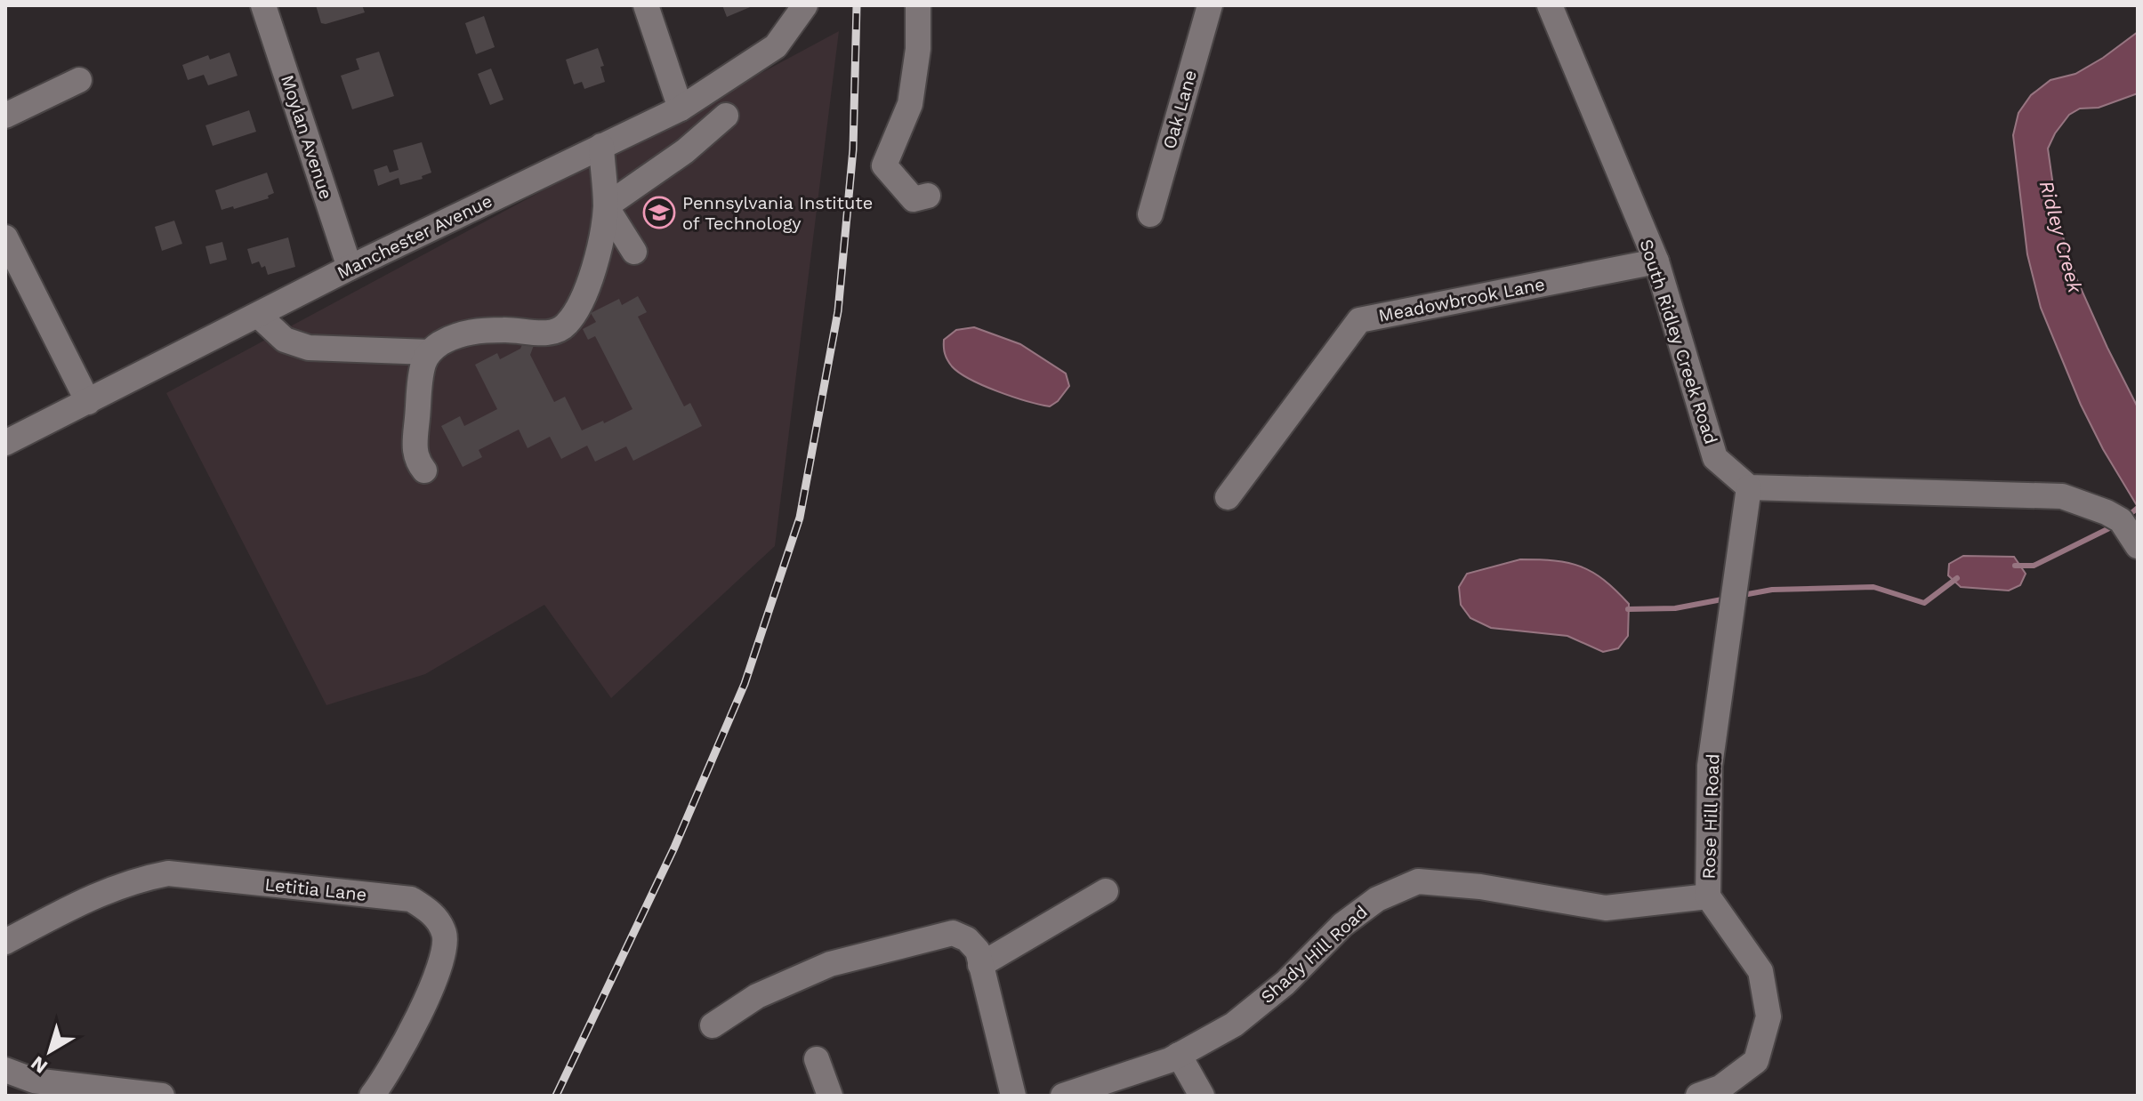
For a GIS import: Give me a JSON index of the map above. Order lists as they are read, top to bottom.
{
  "streets": {
    "street": [
      "Oak Lane",
      "Moylan Avenue",
      "Manchester Avenue",
      "Meadowbrook Lane",
      "South Ridley Creek Road",
      "Rose Hill Road",
      "Letitia Lane",
      "Shady Hill Road"
    ]
  },
  "crossings": [
    ["Moylan Avenue", "Manchester Avenue"],
    ["Meadowbrook Lane", "South Ridley Creek Road"],
    ["South Ridley Creek Road", "Rose Hill Road"],
    ["Rose Hill Road", "Shady Hill Road"]
  ],
  "water": ["Ridley Creek"],
  "places": {
    "school or university": ["Pennsylvania Institute of Technology"]
  },
  "north": "bottom left"
}
